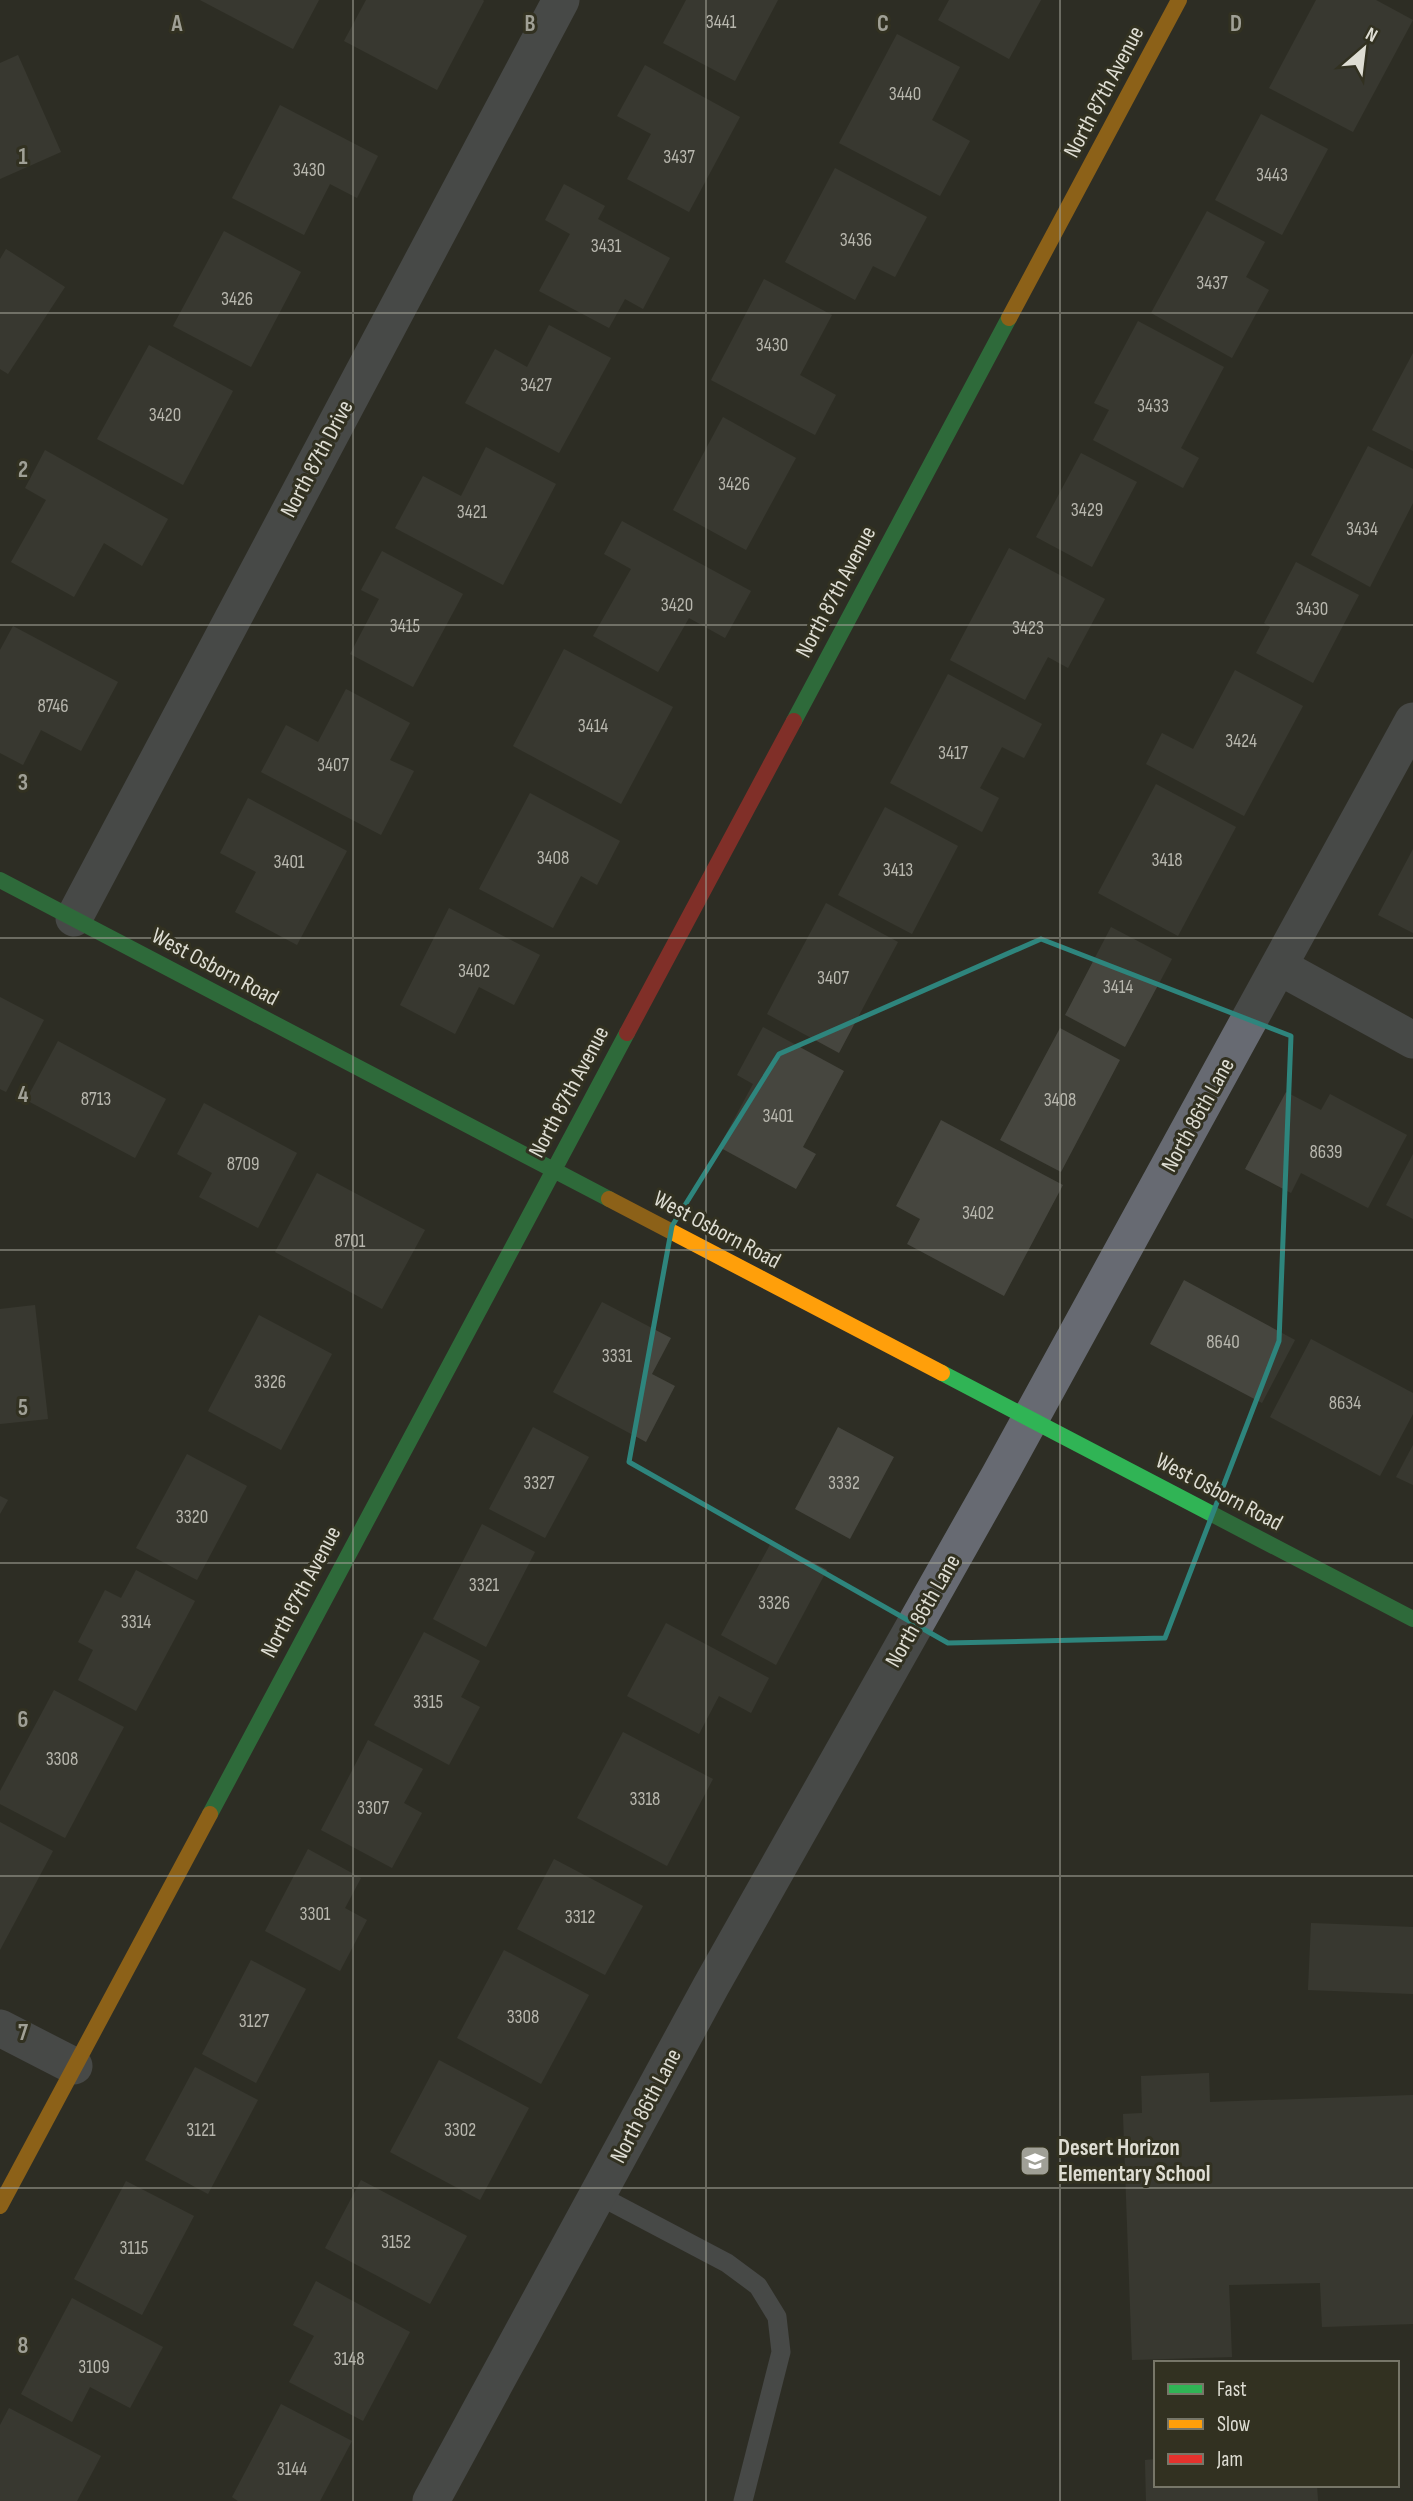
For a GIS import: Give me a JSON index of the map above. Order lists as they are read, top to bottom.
{
  "streets": {
    "street": [
      "North 87th Avenue",
      "North 87th Drive",
      "West Osborn Road",
      "North 86th Lane"
    ]
  },
  "crossings": [
    ["North 87th Avenue", "West Osborn Road"],
    ["North 87th Drive", "West Osborn Road"],
    ["West Osborn Road", "North 86th Lane"]
  ],
  "places": {
    "school or university": ["Desert Horizon Elementary School"]
  },
  "house_numbers": [
    "3441",
    "3440",
    "3437",
    "3430",
    "3443",
    "3436",
    "3431",
    "3437",
    "3426",
    "3430",
    "3427",
    "3433",
    "3420",
    "3426",
    "3429",
    "3421",
    "3434",
    "3420",
    "3430",
    "3415",
    "3423",
    "8746",
    "3414",
    "3424",
    "3417",
    "3407",
    "3408",
    "3418",
    "3401",
    "3413",
    "3402",
    "3407",
    "3414",
    "8713",
    "3408",
    "3401",
    "8639",
    "8709",
    "3402",
    "8701",
    "8640",
    "3331",
    "3326",
    "8634",
    "3327",
    "3332",
    "3320",
    "3321",
    "3326",
    "3314",
    "3315",
    "3308",
    "3318",
    "3307",
    "3301",
    "3312",
    "3308",
    "3127",
    "3121",
    "3302",
    "3152",
    "3115",
    "3148",
    "3109",
    "3144"
  ],
  "legend": ["Fast", "Slow", "Jam"],
  "north": "top right",
  "grid": {
    "columns": [
      "A",
      "B",
      "C",
      "D"
    ],
    "rows": [
      "1",
      "2",
      "3",
      "4",
      "5",
      "6",
      "7",
      "8"
    ]
  }
}
